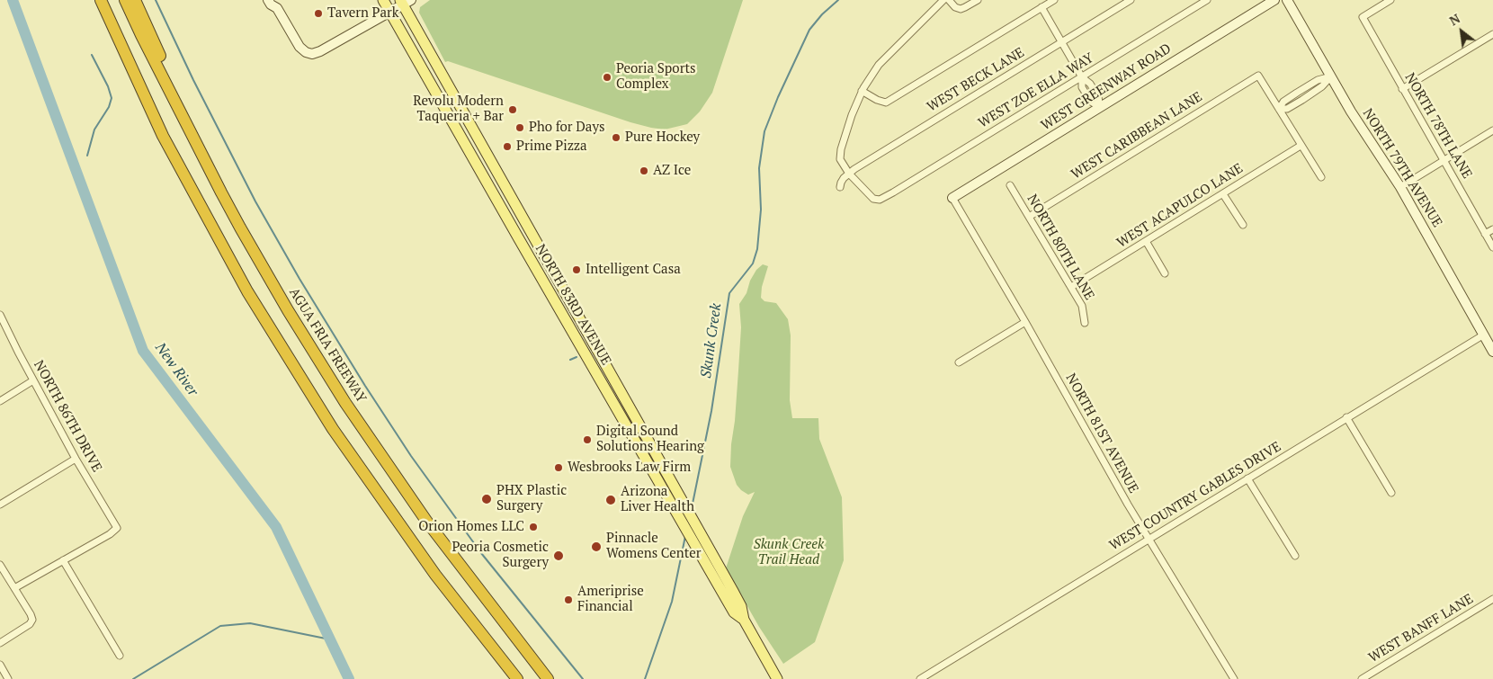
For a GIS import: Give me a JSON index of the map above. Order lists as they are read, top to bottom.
{
  "streets": {
    "highway": ["AGUA FRIA FREEWAY"],
    "main road": ["NORTH 83RD AVENUE"],
    "street": [
      "WEST BECK LANE",
      "WEST GREENWAY ROAD",
      "WEST ZOE ELLA WAY",
      "NORTH 78TH LANE",
      "WEST CARIBBEAN LANE",
      "NORTH 79TH AVENUE",
      "WEST ACAPULCO LANE",
      "NORTH 80TH LANE",
      "NORTH 86TH DRIVE",
      "NORTH 81ST AVENUE",
      "WEST COUNTRY GABLES DRIVE",
      "WEST BANFF LANE"
    ]
  },
  "crossings": [
    ["WEST BECK LANE", "WEST ZOE ELLA WAY"],
    ["WEST GREENWAY ROAD", "NORTH 81ST AVENUE"],
    ["WEST CARIBBEAN LANE", "NORTH 80TH LANE"],
    ["NORTH 79TH AVENUE", "WEST COUNTRY GABLES DRIVE"],
    ["WEST ACAPULCO LANE", "NORTH 80TH LANE"],
    ["NORTH 81ST AVENUE", "WEST COUNTRY GABLES DRIVE"]
  ],
  "water": ["Skunk Creek", "New River"],
  "parks": ["Skunk Creek Trail Head"],
  "places": [
    "Tavern Park",
    "Peoria Sports Complex",
    "Revolu Modern Taqueria + Bar",
    "Pho for Days",
    "Pure Hockey",
    "Prime Pizza",
    "AZ Ice",
    "Intelligent Casa",
    "Digital Sound Solutions Hearing",
    "Wesbrooks Law Firm",
    "PHX Plastic Surgery",
    "Arizona Liver Health",
    "Orion Homes LLC",
    "Pinnacle Womens Center",
    "Peoria Cosmetic Surgery",
    "Ameriprise Financial"
  ],
  "north": "top left"
}
